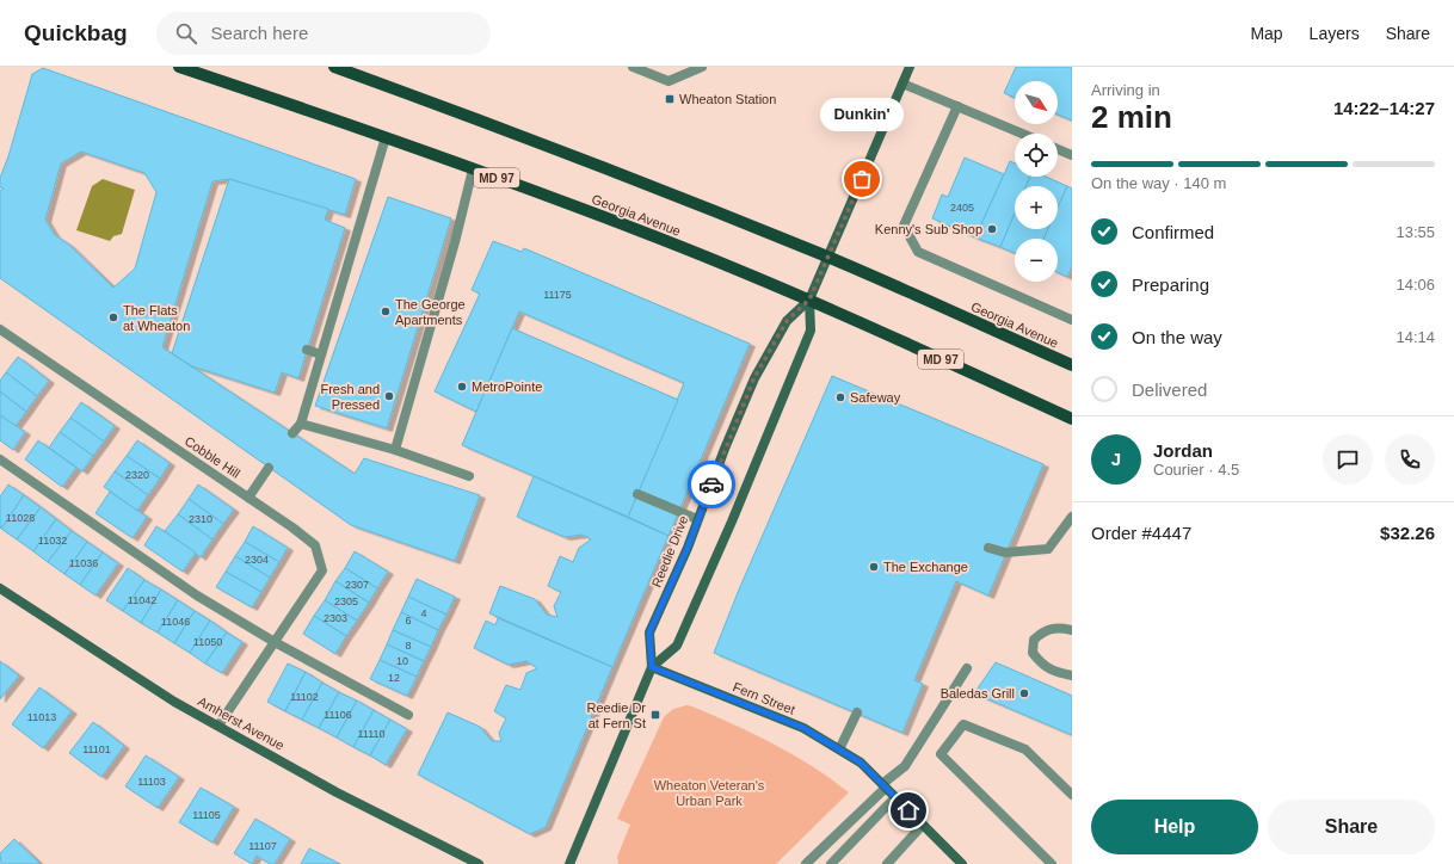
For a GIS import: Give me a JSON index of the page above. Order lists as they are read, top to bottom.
{
  "streets": {
    "main road": ["MD 97", "Georgia Avenue"],
    "street": [
      "Cobble Hill",
      "Reedie Drive",
      "Fern Street",
      "Amherst Avenue"
    ]
  },
  "crossings": [
    ["Georgia Avenue", "Reedie Drive"],
    ["Cobble Hill", "Amherst Avenue"],
    ["Reedie Drive", "Fern Street"]
  ],
  "parks": ["Wheaton Veteran's Urban Park"],
  "places": {
    "transit": ["Wheaton Station", "Reedie Dr at Fern St"],
    "other": [
      "Dunkin'",
      "Kenny's Sub Shop",
      "The George Apartments",
      "The Flats at Wheaton",
      "MetroPointe",
      "Fresh and Pressed",
      "Safeway",
      "The Exchange",
      "Baledas Grill"
    ]
  },
  "house_numbers": [
    "2405",
    "11175",
    "2320",
    "11028",
    "2310",
    "11032",
    "2304",
    "11036",
    "2307",
    "11042",
    "2305",
    "4",
    "2303",
    "6",
    "11046",
    "11050",
    "8",
    "10",
    "12",
    "11102",
    "11106",
    "11013",
    "11110",
    "11101",
    "11103",
    "11105",
    "11107"
  ],
  "north": "bottom right",
  "page": {
    "header": "Quickbag",
    "search": "Search here",
    "nav": ["Map", "Layers", "Share"],
    "heading": ["2 min", "Arriving in", "14:22–14:27"],
    "panel": [
      "Jordan",
      "Courier · 4.5",
      "Order #4447",
      "$32.26"
    ],
    "map_buttons": ["+", "−"],
    "bubble": "Dunkin'",
    "bar": "On the way · 140 m",
    "list": [
      ["Confirmed", "13:55"],
      ["Preparing", "14:06"],
      ["On the way", "14:14"],
      "Delivered"
    ],
    "round": "J",
    "buttons": ["Help", "Share"]
  }
}
